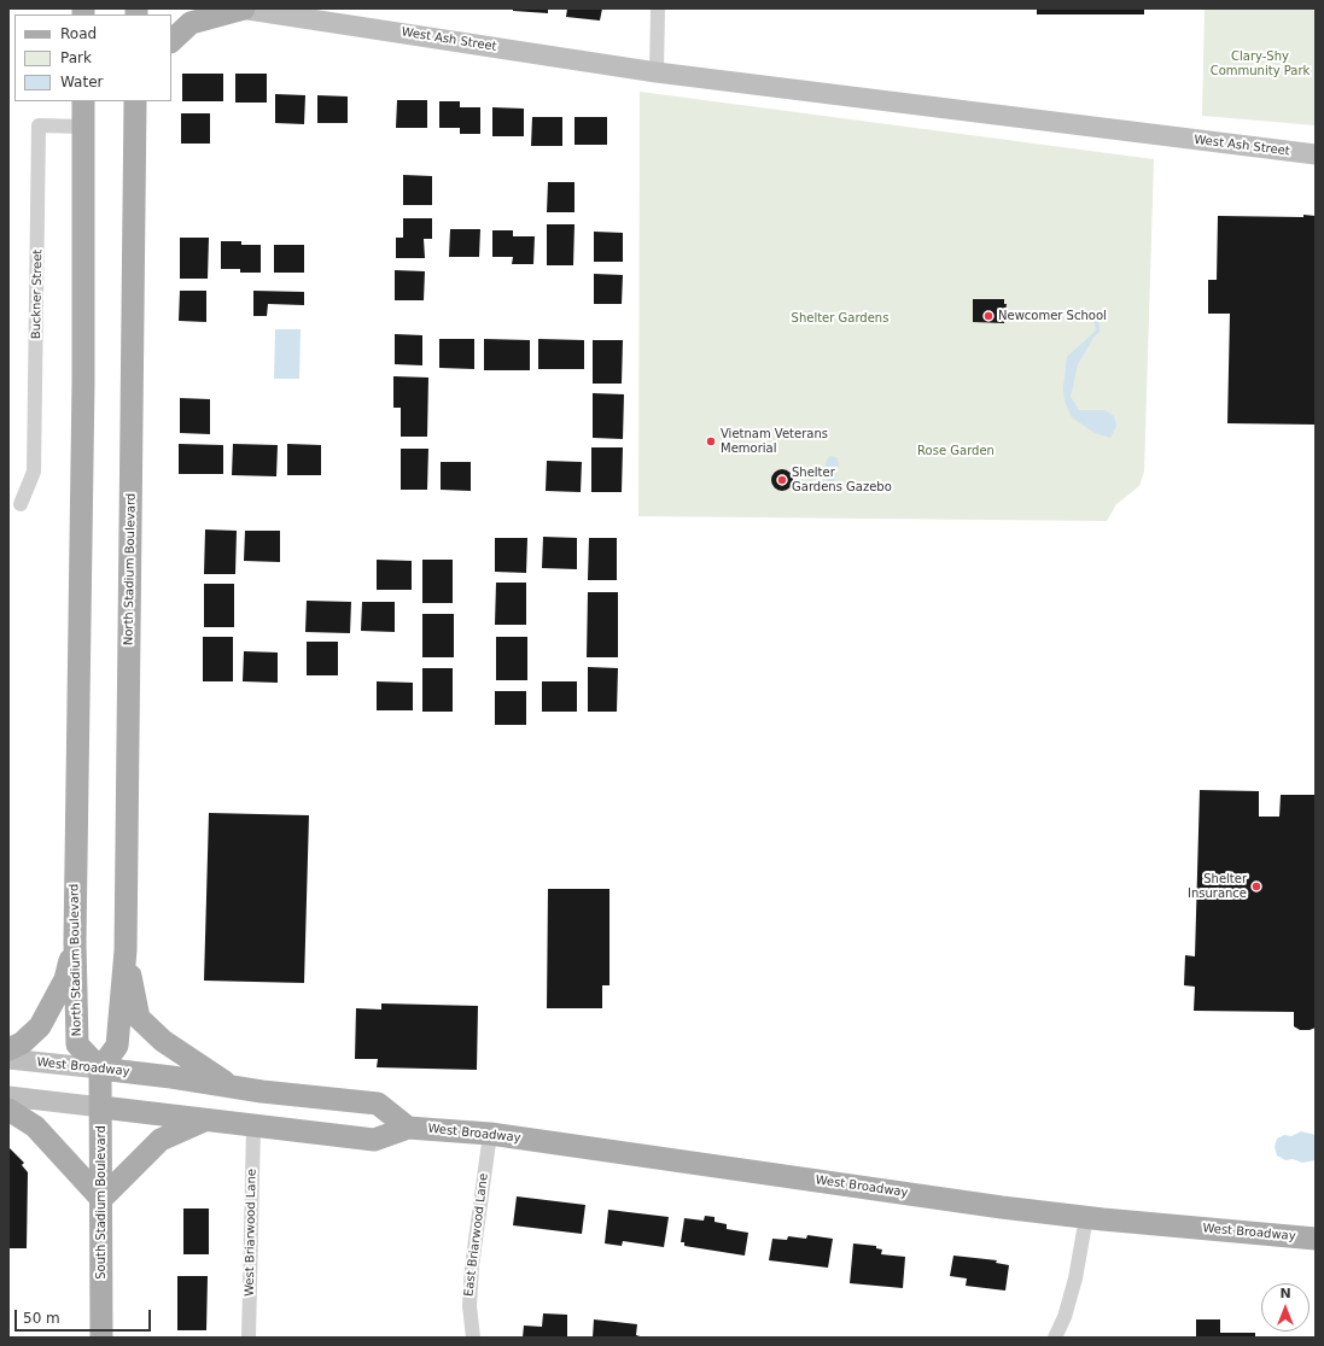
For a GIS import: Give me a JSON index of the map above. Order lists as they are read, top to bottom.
{
  "streets": {
    "main road": ["North Stadium Boulevard", "West Broadway", "South Stadium Boulevard"],
    "street": [
      "West Ash Street",
      "Buckner Street",
      "West Briarwood Lane",
      "East Briarwood Lane"
    ]
  },
  "crossings": [
    ["Buckner Street", "North Stadium Boulevard"],
    ["North Stadium Boulevard", "West Broadway"],
    ["North Stadium Boulevard", "South Stadium Boulevard"],
    ["West Broadway", "South Stadium Boulevard"],
    ["West Broadway", "West Briarwood Lane"],
    ["West Broadway", "East Briarwood Lane"]
  ],
  "parks": ["Clary-Shy Community Park", "Shelter Gardens", "Rose Garden"],
  "places": [
    "Newcomer School",
    "Vietnam Veterans Memorial",
    "Shelter Gardens Gazebo",
    "Shelter Insurance"
  ],
  "legend": ["Road", "Park", "Water"],
  "scale_bar": "50 m",
  "north": "top"
}
